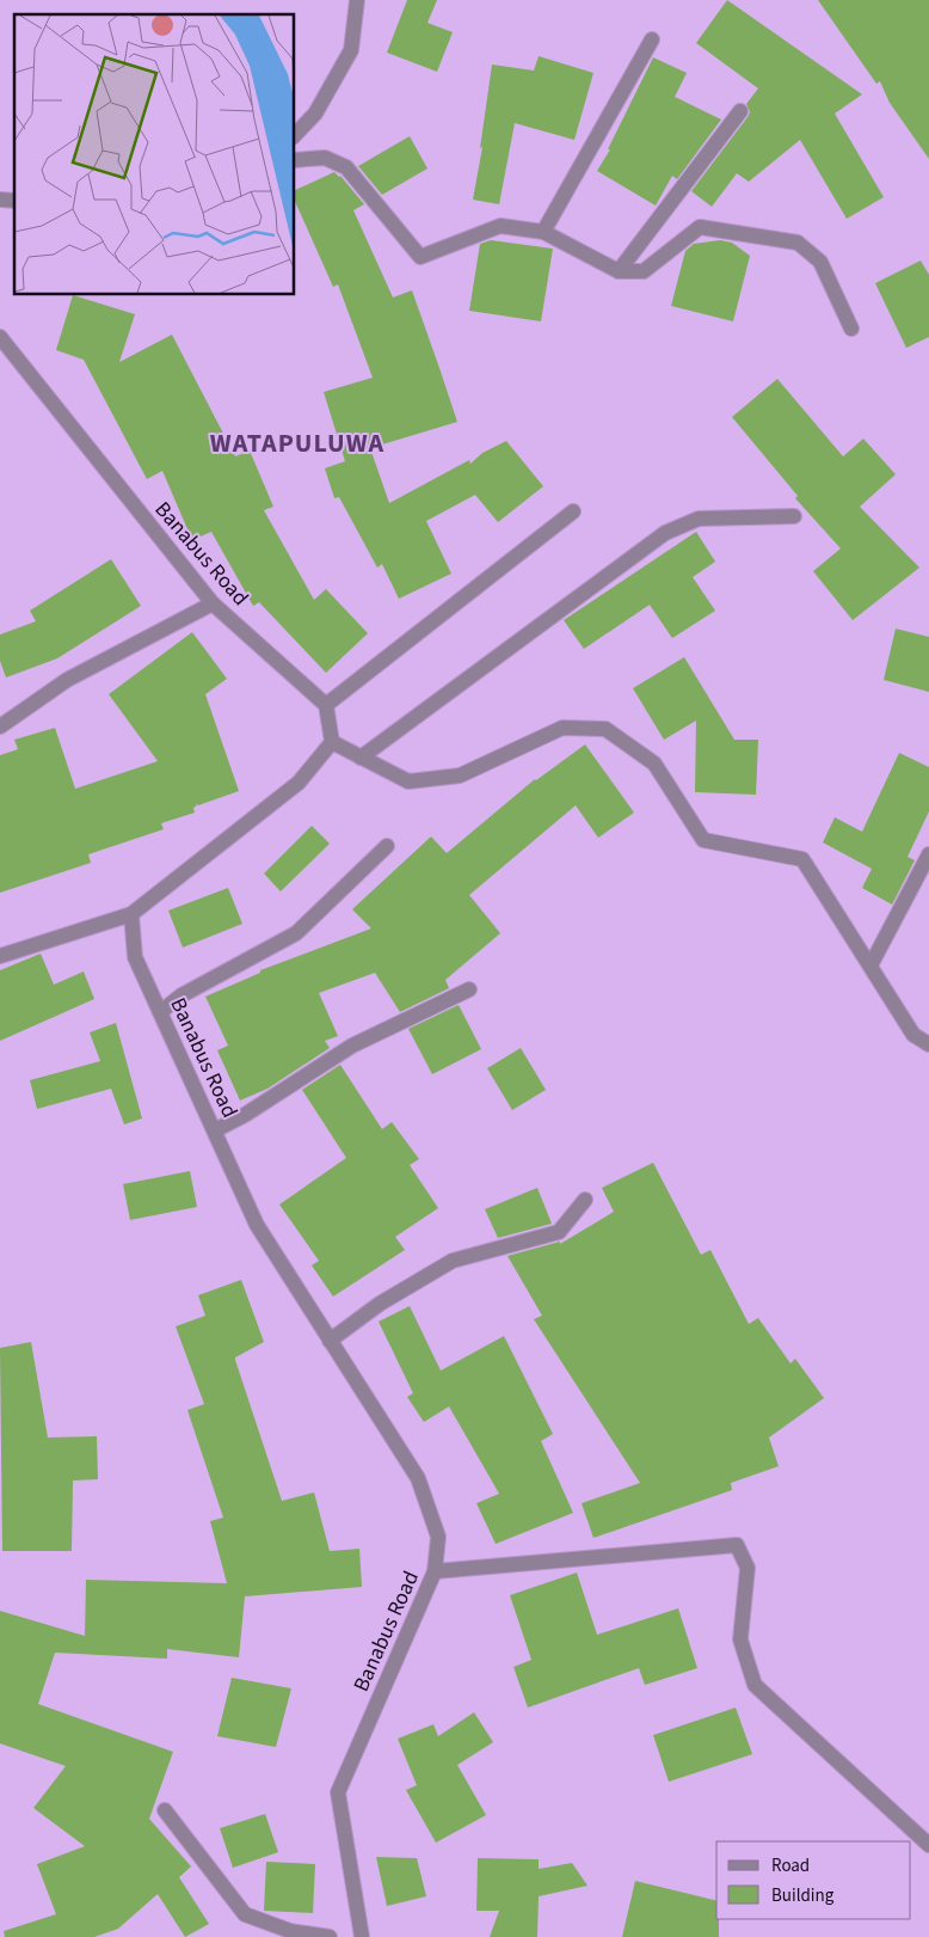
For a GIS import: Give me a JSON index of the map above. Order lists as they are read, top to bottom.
{
  "streets": {
    "street": ["Banabus Road"]
  },
  "districts": ["WATAPULUWA"],
  "legend": ["Road", "Building"]
}
